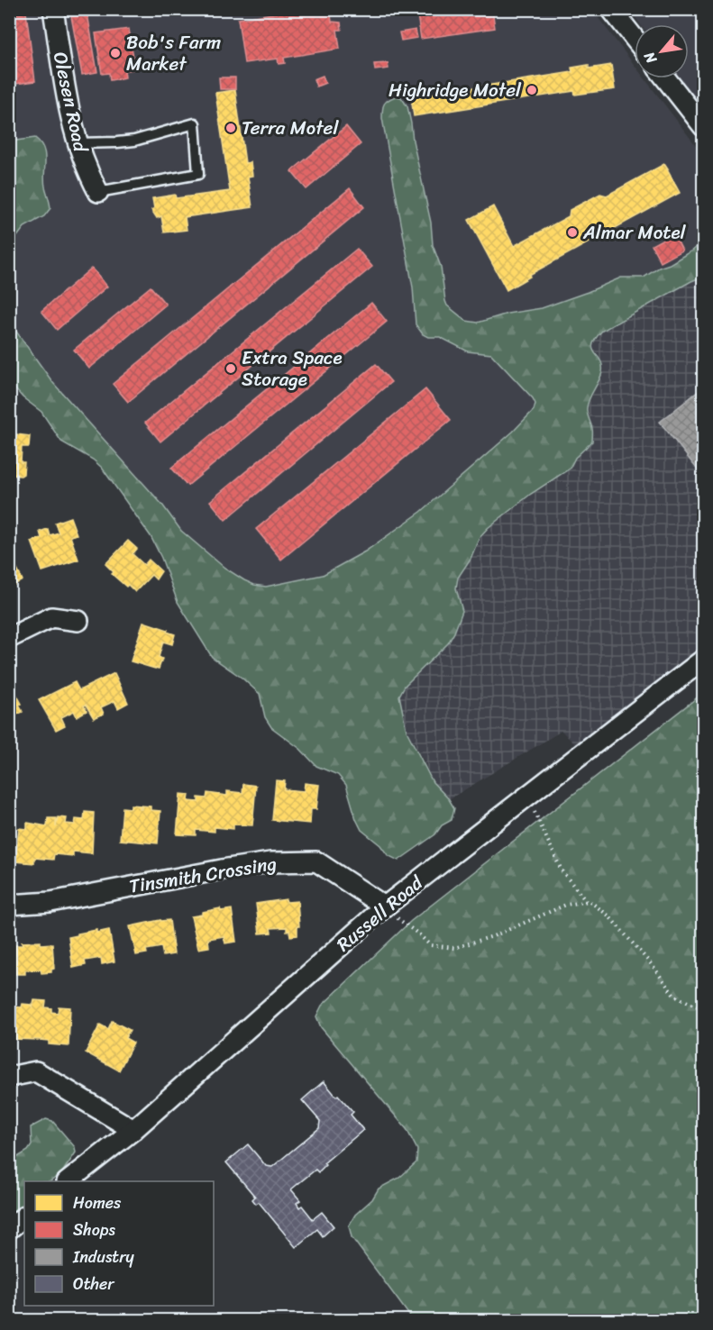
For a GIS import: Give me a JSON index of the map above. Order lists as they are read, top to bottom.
{
  "streets": {
    "street": ["Olesen Road", "Tinsmith Crossing", "Russell Road"]
  },
  "crossings": [
    ["Tinsmith Crossing", "Russell Road"]
  ],
  "places": [
    "Bob's Farm Market",
    "Highridge Motel",
    "Terra Motel",
    "Almar Motel",
    "Extra Space Storage"
  ],
  "legend": [
    "Homes",
    "Shops",
    "Industry",
    "Other"
  ],
  "north": "bottom left"
}
